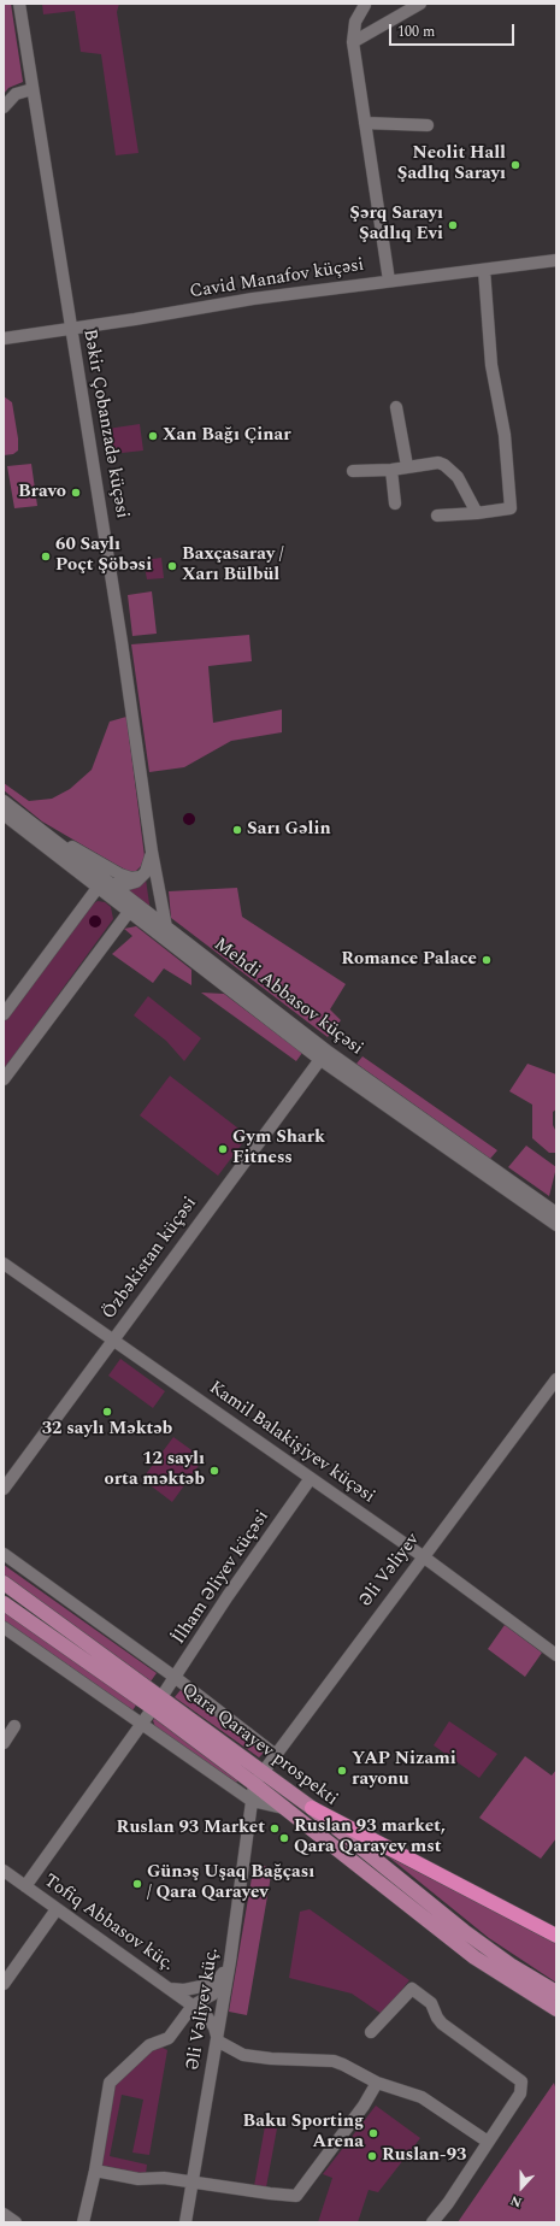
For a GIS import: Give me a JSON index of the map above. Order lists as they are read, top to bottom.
{
  "streets": {
    "main road": ["Qara Qarayev prospekti"],
    "street": [
      "Cavid Manafov küçəsi",
      "Bəkir Çobanzadə küçəsi",
      "Mehdi Abbasov küçəsi",
      "Özbəkistan küçəsi",
      "Kamil Balakişiyev küçəsi",
      "Əli Vəliyev",
      "İlham Əliyev küçəsi",
      "Tofiq Abbasov küç.",
      "Əli Vəliyev küç."
    ]
  },
  "crossings": [
    ["Cavid Manafov küçəsi", "Bəkir Çobanzadə küçəsi"],
    ["Mehdi Abbasov küçəsi", "Özbəkistan küçəsi"],
    ["Özbəkistan küçəsi", "Kamil Balakişiyev küçəsi"],
    ["Kamil Balakişiyev küçəsi", "Əli Vəliyev"],
    ["Kamil Balakişiyev küçəsi", "İlham Əliyev küçəsi"],
    ["Əli Vəliyev", "Qara Qarayev prospekti"],
    ["Əli Vəliyev", "Əli Vəliyev küç."],
    ["İlham Əliyev küçəsi", "Qara Qarayev prospekti"],
    ["İlham Əliyev küçəsi", "Tofiq Abbasov küç."],
    ["Qara Qarayev prospekti", "Əli Vəliyev küç."],
    ["Tofiq Abbasov küç.", "Əli Vəliyev küç."]
  ],
  "places": [
    "Neolit Hall Şadlıq Sarayı",
    "Şərq Sarayı Şadlıq Evi",
    "Xan Bağı Çinar",
    "Bravo",
    "60 Saylı Poçt Şöbəsi",
    "Baxçasaray / Xarı Bülbül",
    "Sarı Gəlin",
    "Romance Palace",
    "Gym Shark Fitness",
    "32 saylı Məktəb",
    "12 saylı orta məktəb",
    "YAP Nizami rayonu",
    "Ruslan 93 Market",
    "Ruslan 93 market, Qara Qarayev mst",
    "Günəş Uşaq Bağçası / Qara Qarayev",
    "Baku Sporting Arena",
    "Ruslan-93"
  ],
  "scale_bar": "100 m",
  "north": "bottom"
}
